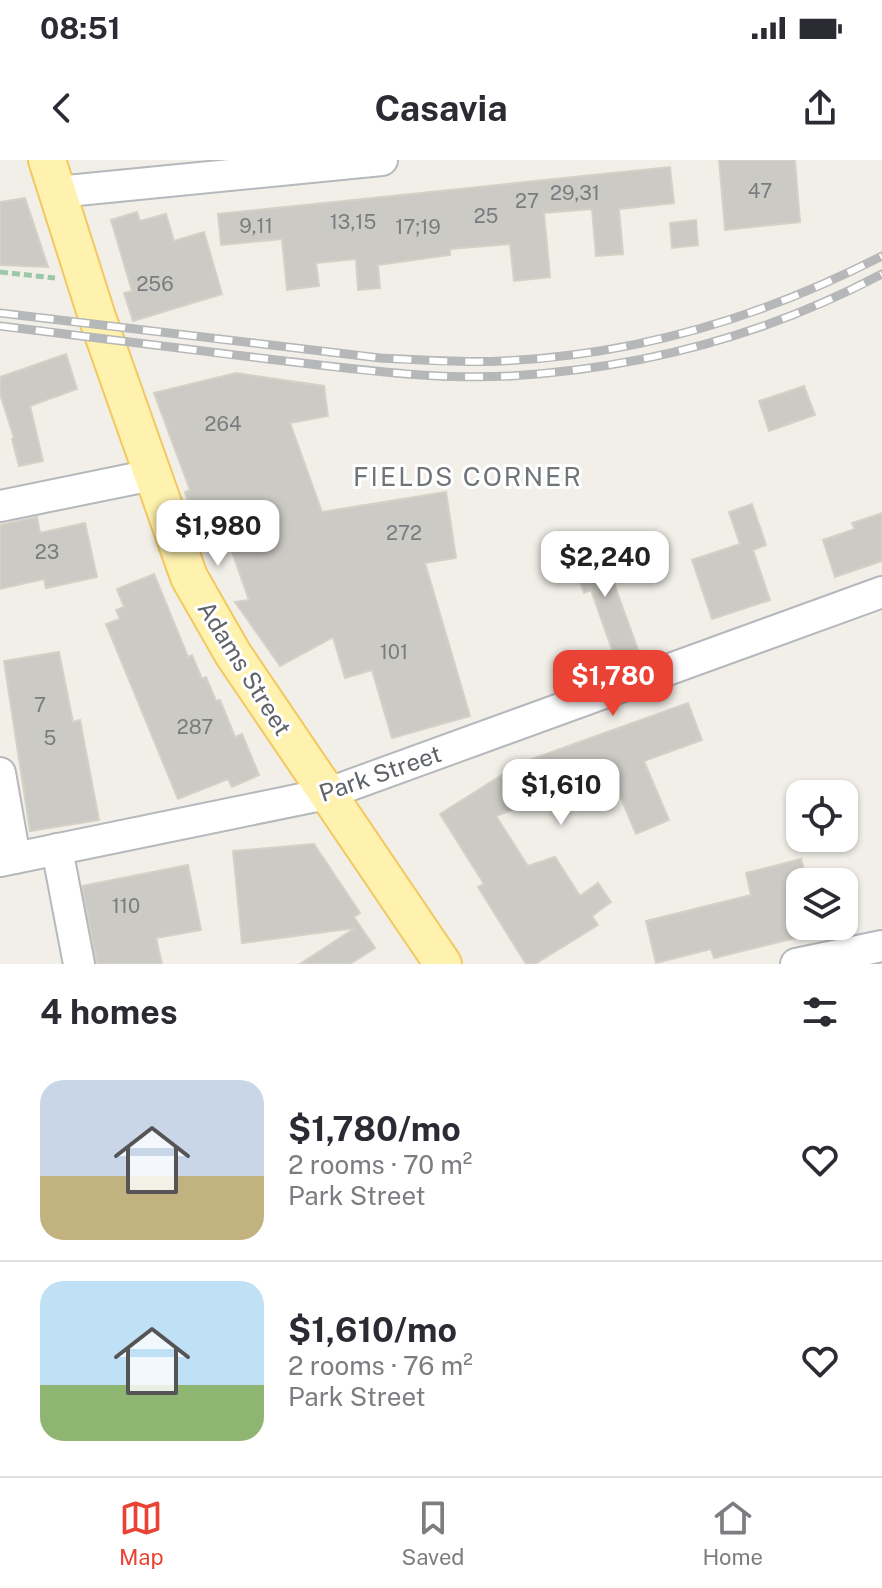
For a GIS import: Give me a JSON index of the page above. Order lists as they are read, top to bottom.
{
  "streets": {
    "main road": ["Adams Street"],
    "street": ["Park Street"]
  },
  "crossings": [
    ["Adams Street", "Park Street"]
  ],
  "districts": ["FIELDS CORNER"],
  "house_numbers": [
    "47",
    "29,31",
    "27",
    "25",
    "13,15",
    "9,11",
    "17;19",
    "256",
    "264",
    "272",
    "23",
    "101",
    "7",
    "287",
    "5",
    "110"
  ],
  "page": {
    "status": "08:51",
    "header": "Casavia",
    "price": [
      "$1,980",
      "$2,240",
      "$1,780",
      "$1,610"
    ],
    "heading": "4 homes",
    "list": [
      {
        "name": "$1,780/mo",
        "note": "2 rooms · 70 m² · Park Street"
      },
      {
        "name": "$1,610/mo",
        "note": "2 rooms · 76 m² · Park Street"
      }
    ],
    "tabs": ["Map", "Saved", "Home"]
  }
}
